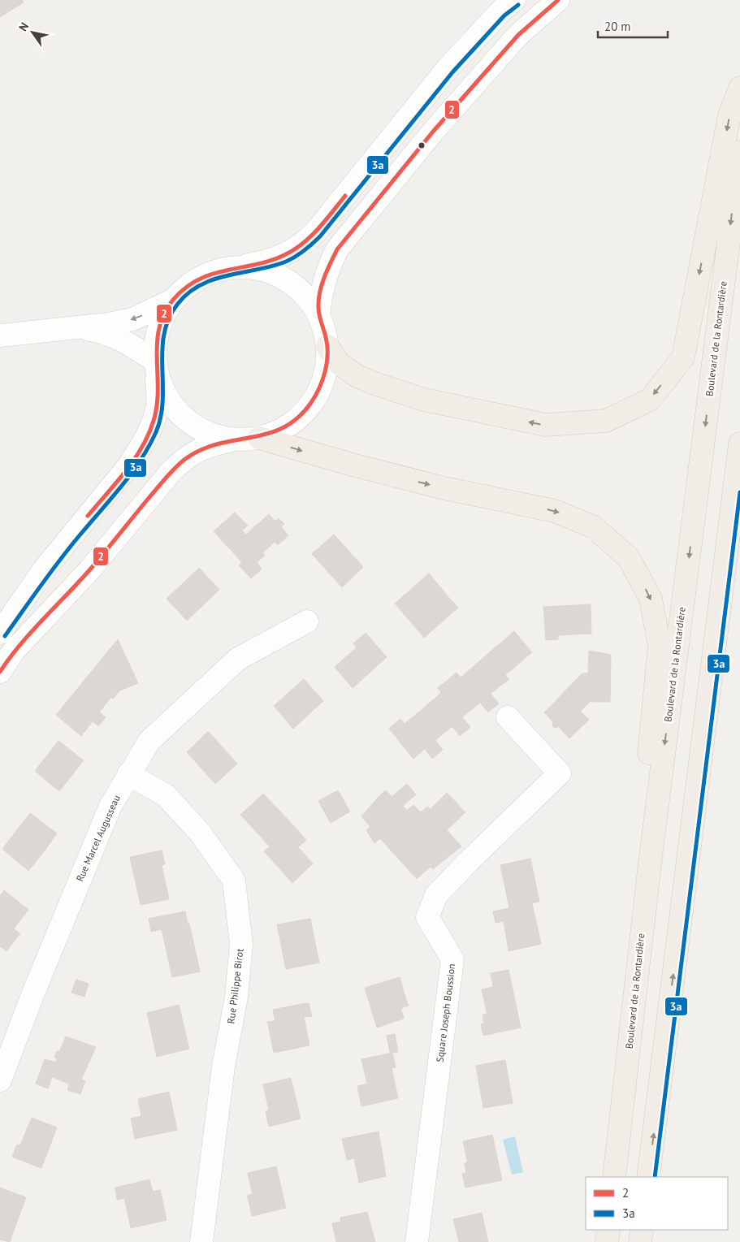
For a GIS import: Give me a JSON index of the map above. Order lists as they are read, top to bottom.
{
  "streets": {
    "main road": ["Boulevard de la Rontardière"],
    "street": ["Rue Marcel Augusseau", "Rue Philippe Birot", "Square Joseph Boussion"]
  },
  "crossings": [
    ["Rue Marcel Augusseau", "Rue Philippe Birot"]
  ],
  "lines": ["transit line 2", "transit line 3a"],
  "legend": ["2", "3a"],
  "scale_bar": "20 m",
  "north": "top left"
}
